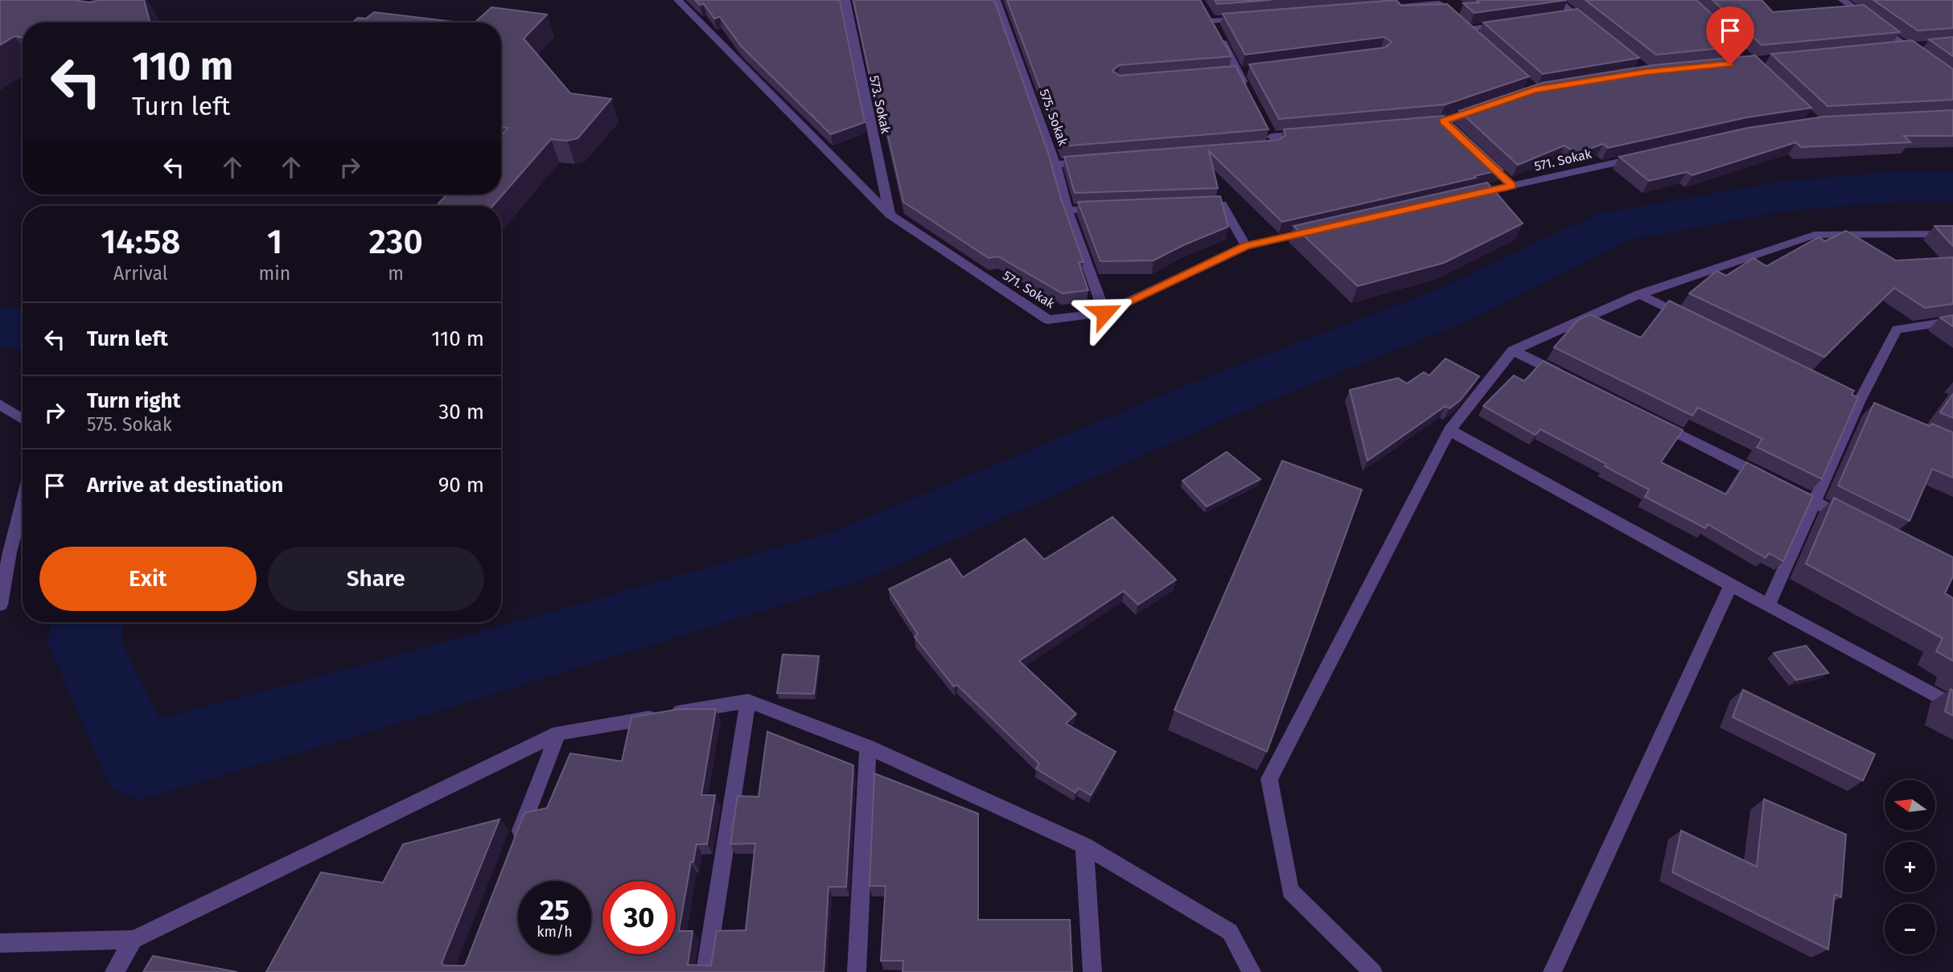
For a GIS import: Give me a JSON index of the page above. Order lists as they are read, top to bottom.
{
  "streets": {
    "street": ["573. Sokak", "575. Sokak", "571. Sokak"]
  },
  "crossings": [
    ["573. Sokak", "571. Sokak"]
  ],
  "north": "left",
  "page": {
    "turn": ["110 m", "Turn left"],
    "eta": [
      "14:58",
      "Arrival",
      "1",
      "min",
      "230",
      "m"
    ],
    "list": [
      {
        "name": "Turn left",
        "value": "110 m"
      },
      {
        "name": "Turn right",
        "note": "575. Sokak",
        "value": "30 m"
      },
      {
        "name": "Arrive at destination",
        "value": "90 m"
      }
    ],
    "buttons": ["Exit", "Share"],
    "map_buttons": ["+", "−"],
    "speed": "25 km/h",
    "limit": "30"
  }
}
